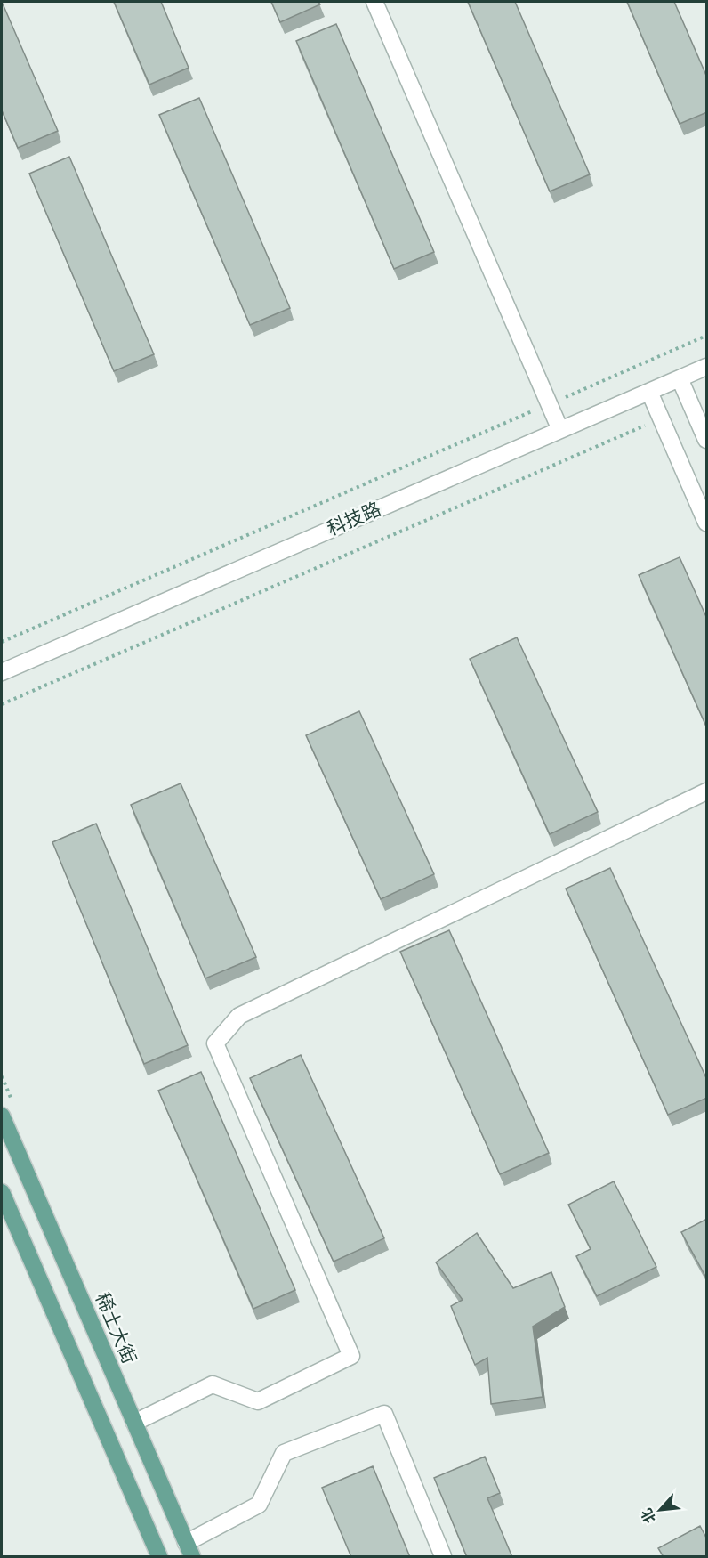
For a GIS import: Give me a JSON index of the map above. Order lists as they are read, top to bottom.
{
  "streets": {
    "main road": ["稀土大街"],
    "street": ["科技路"]
  },
  "north": "bottom left"
}
